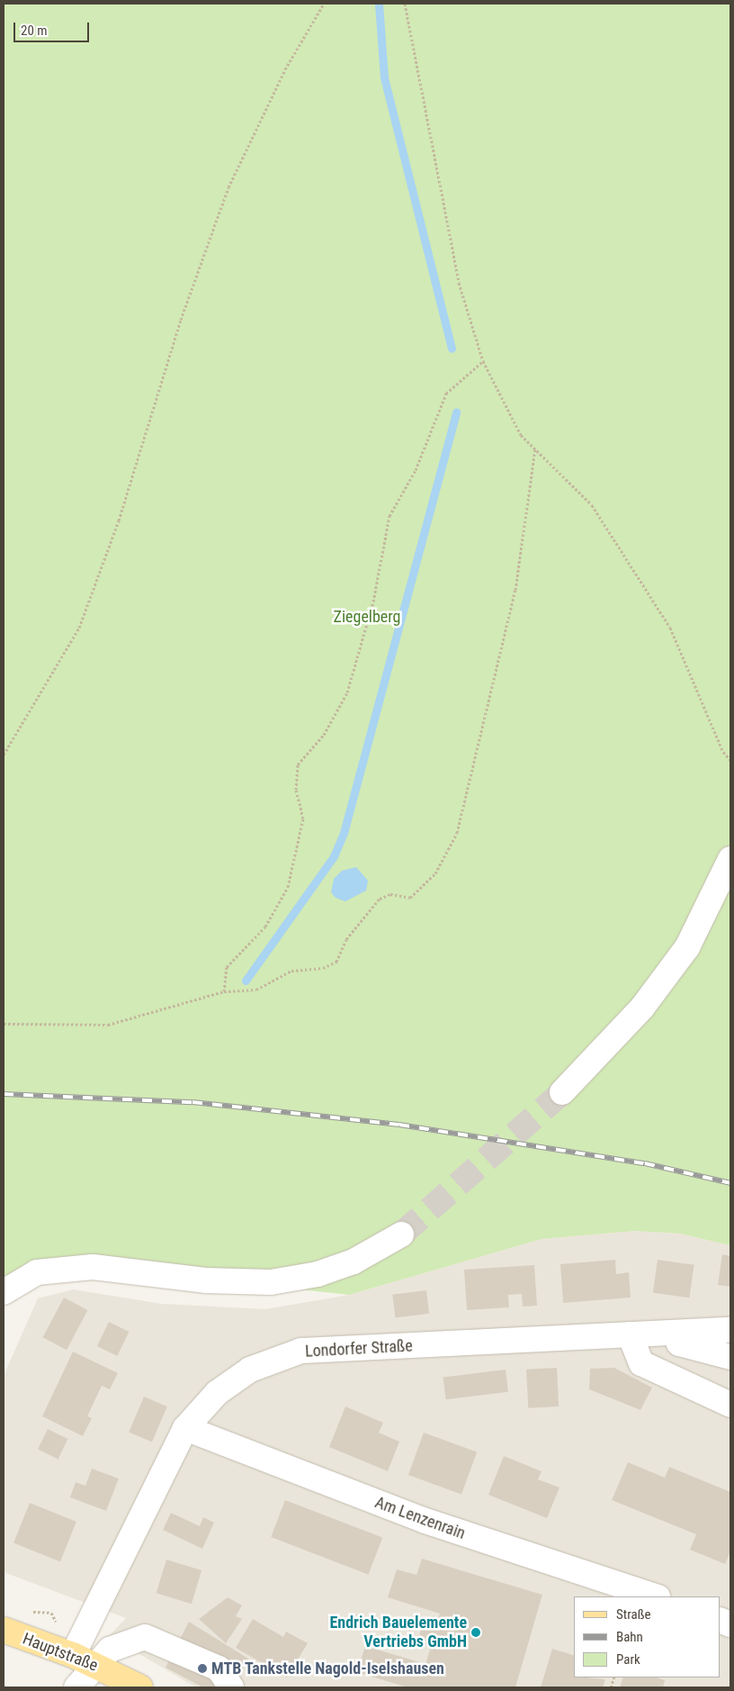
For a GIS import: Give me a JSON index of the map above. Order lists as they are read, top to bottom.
{
  "streets": {
    "main road": ["Hauptstraße"],
    "street": ["Londorfer Straße", "Am Lenzenrain"]
  },
  "crossings": [
    ["Londorfer Straße", "Am Lenzenrain"],
    ["Londorfer Straße", "Hauptstraße"]
  ],
  "parks": ["Ziegelberg"],
  "places": ["Endrich Bauelemente Vertriebs GmbH", "MTB Tankstelle Nagold-Iselshausen"],
  "legend": ["Straße", "Bahn", "Park"],
  "scale_bar": "20 m"
}
